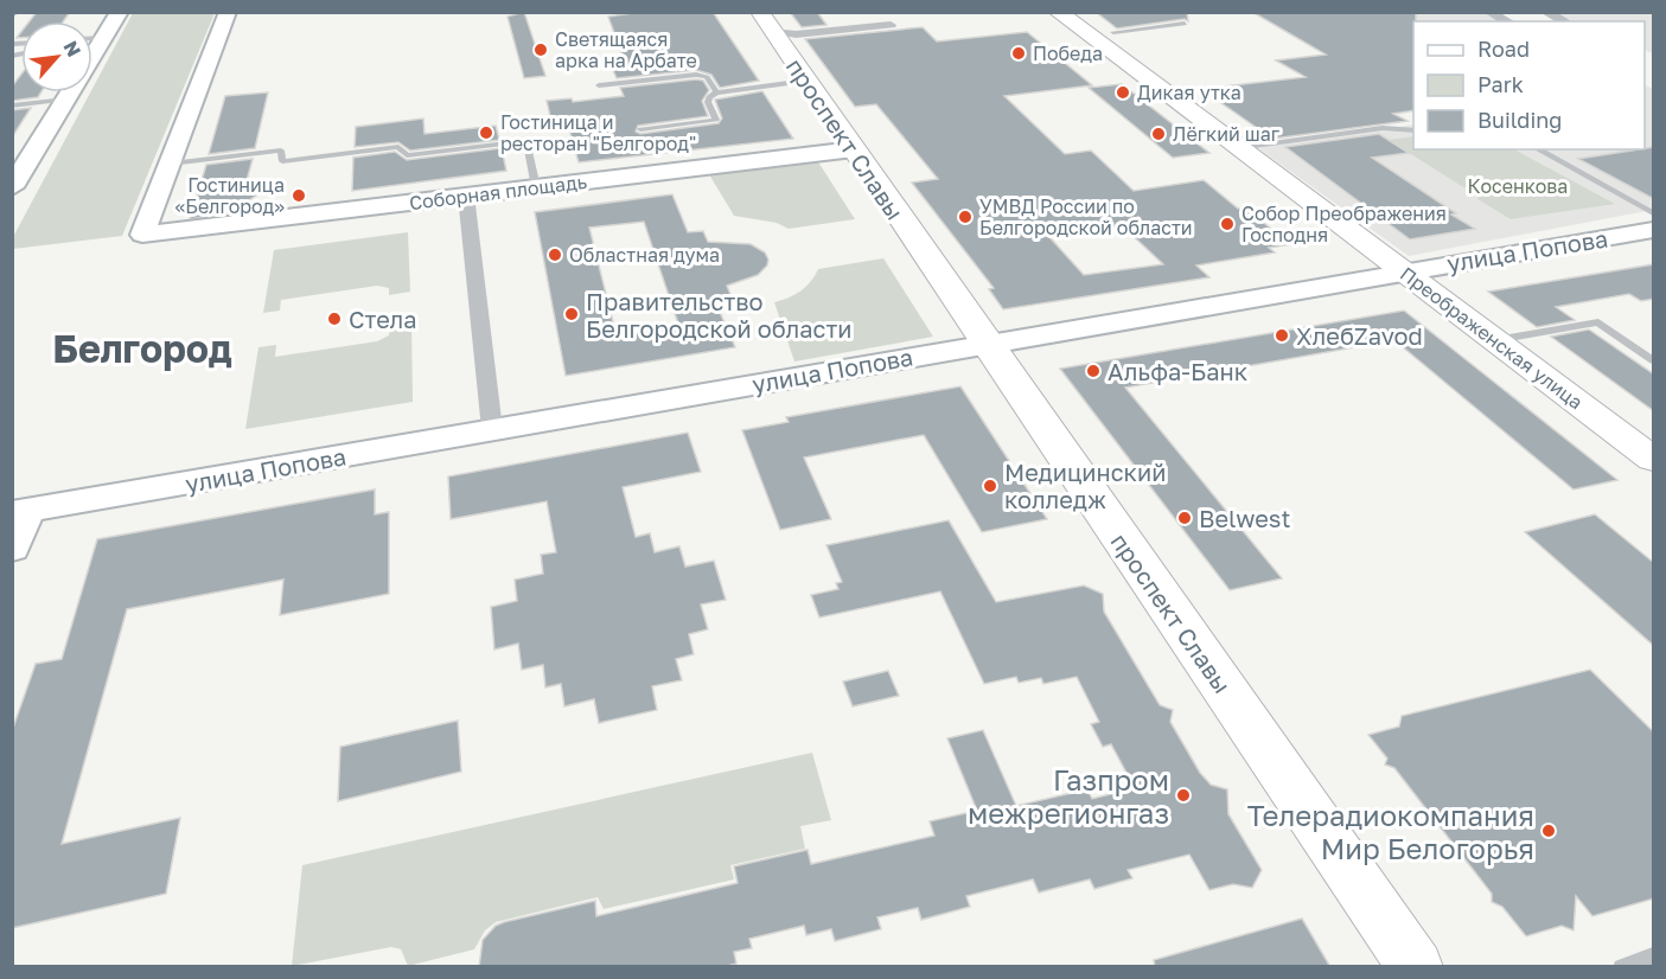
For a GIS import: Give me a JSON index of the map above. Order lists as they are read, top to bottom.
{
  "streets": {
    "main road": ["проспект Славы", "Преображенская улица"],
    "street": ["Соборная площадь", "улица Попова"]
  },
  "crossings": [
    ["проспект Славы", "Соборная площадь"],
    ["проспект Славы", "улица Попова"],
    ["улица Попова", "Преображенская улица"]
  ],
  "districts": ["Белгород"],
  "parks": ["Косенкова"],
  "places": [
    "Светящаяся арка на Арбате",
    "Победа",
    "Дикая утка",
    "Гостиница и ресторан \"Белгород\"",
    "Лёгкий шаг",
    "Гостиница «Белгород»",
    "УМВД России по Белгородской области",
    "Собор Преображения Господня",
    "Областная дума",
    "Правительство Белгородской области",
    "Стела",
    "ХлебZavod",
    "Альфа-Банк",
    "Медицинский колледж",
    "Belwest",
    "Газпром межрегионгаз",
    "Телерадиокомпания Мир Белогорья"
  ],
  "legend": ["Road", "Park", "Building"],
  "north": "top right"
}
